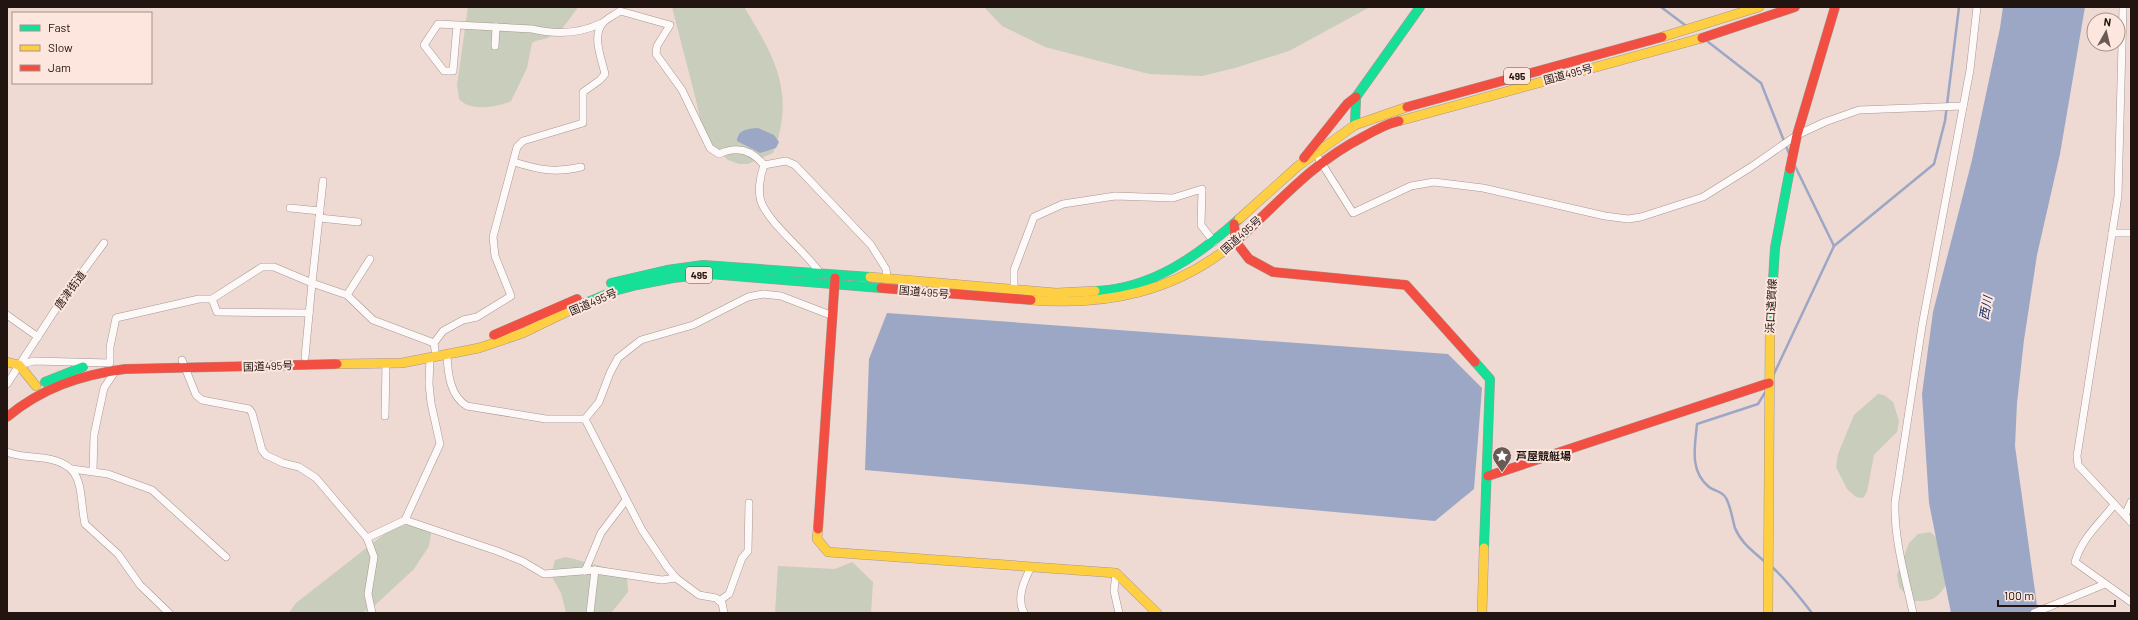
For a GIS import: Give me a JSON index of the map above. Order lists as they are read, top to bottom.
{
  "streets": {
    "main road": ["国道495号", "495", "浜口遠賀線"],
    "street": ["唐津街道"]
  },
  "water": ["西川"],
  "places": {
    "place": ["芦屋競艇場"]
  },
  "legend": ["Fast", "Slow", "Jam"],
  "scale_bar": "100 m",
  "north": "top"
}
